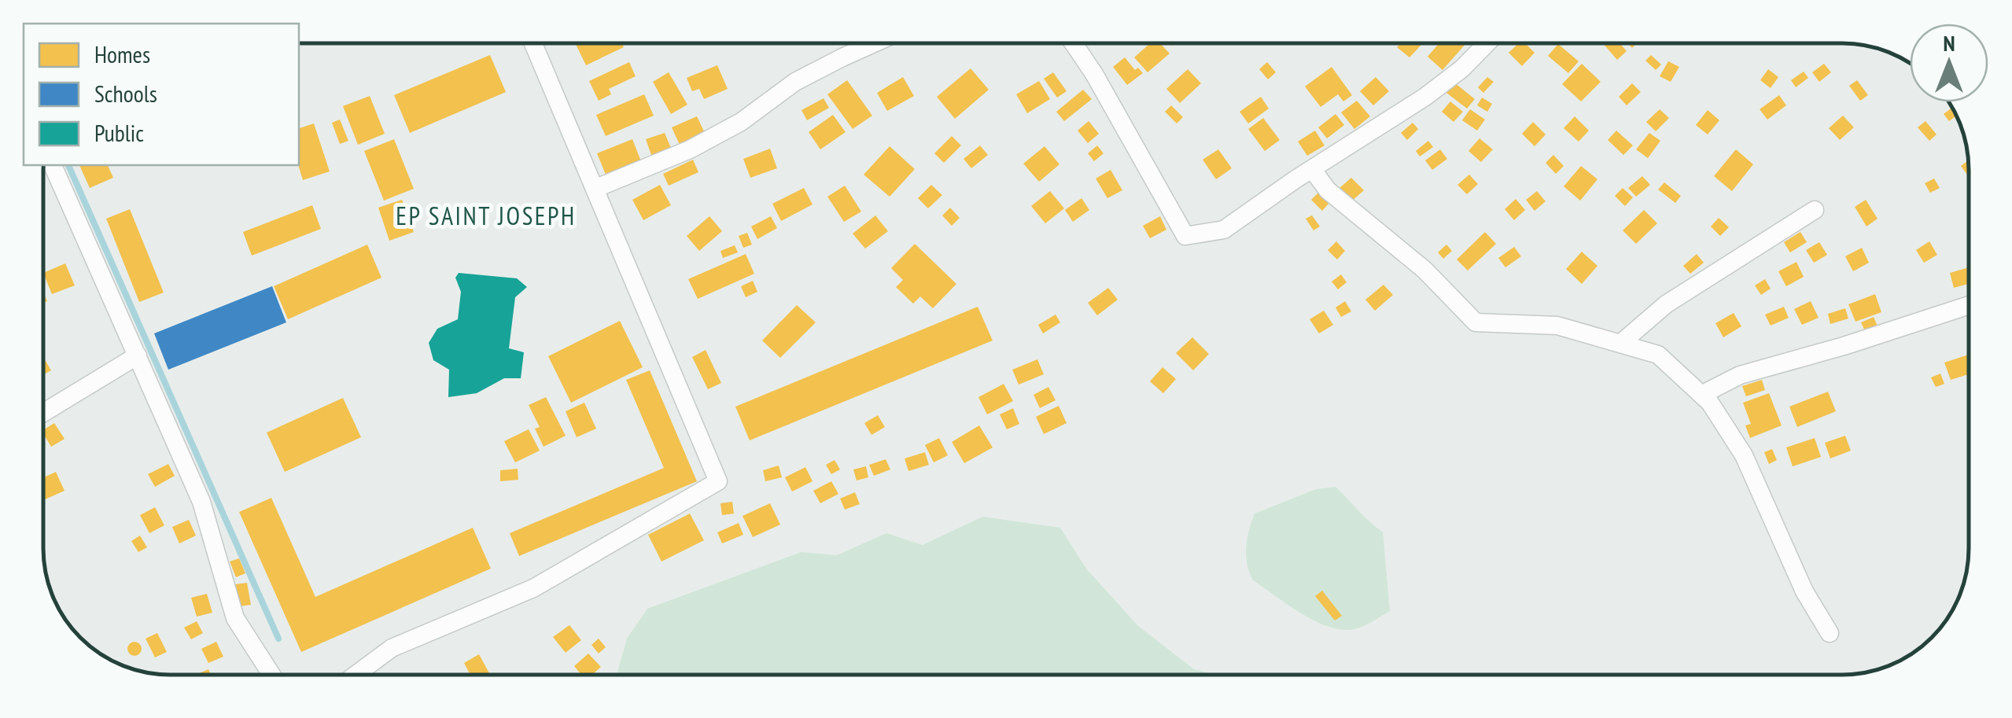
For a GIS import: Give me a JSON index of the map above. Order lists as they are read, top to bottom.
{
  "districts": ["EP SAINT JOSEPH"],
  "legend": ["Homes", "Schools", "Public"],
  "north": "top"
}
